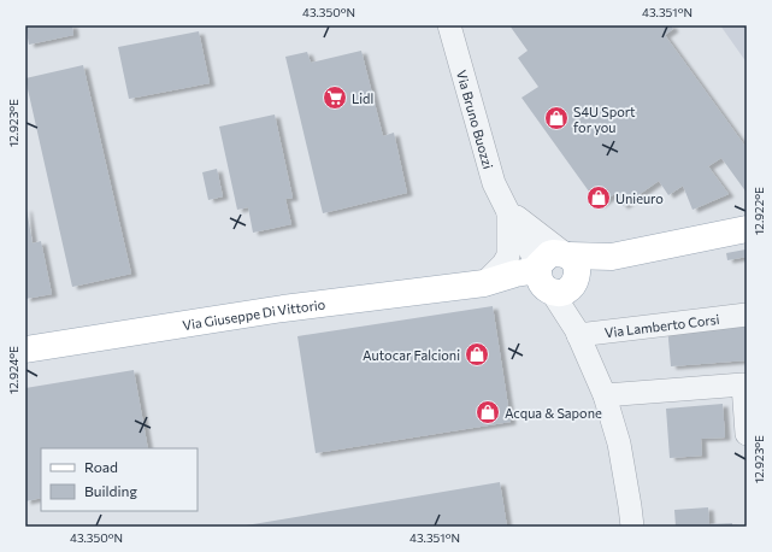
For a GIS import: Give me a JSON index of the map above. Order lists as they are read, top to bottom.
{
  "streets": {
    "main road": ["Via Giuseppe Di Vittorio"],
    "street": ["Via Bruno Buozzi", "Via Lamberto Corsi"]
  },
  "crossings": [
    ["Via Bruno Buozzi", "Via Giuseppe Di Vittorio"]
  ],
  "places": {
    "supermarket": ["Lidl"],
    "shop": [
      "S4U Sport for you",
      "Unieuro",
      "Autocar Falcioni",
      "Acqua & Sapone"
    ]
  },
  "legend": ["Road", "Building"],
  "coordinates": [
    "43.350°N",
    "43.351°N",
    "12.923°E",
    "12.922°E",
    "12.924°E"
  ]
}
